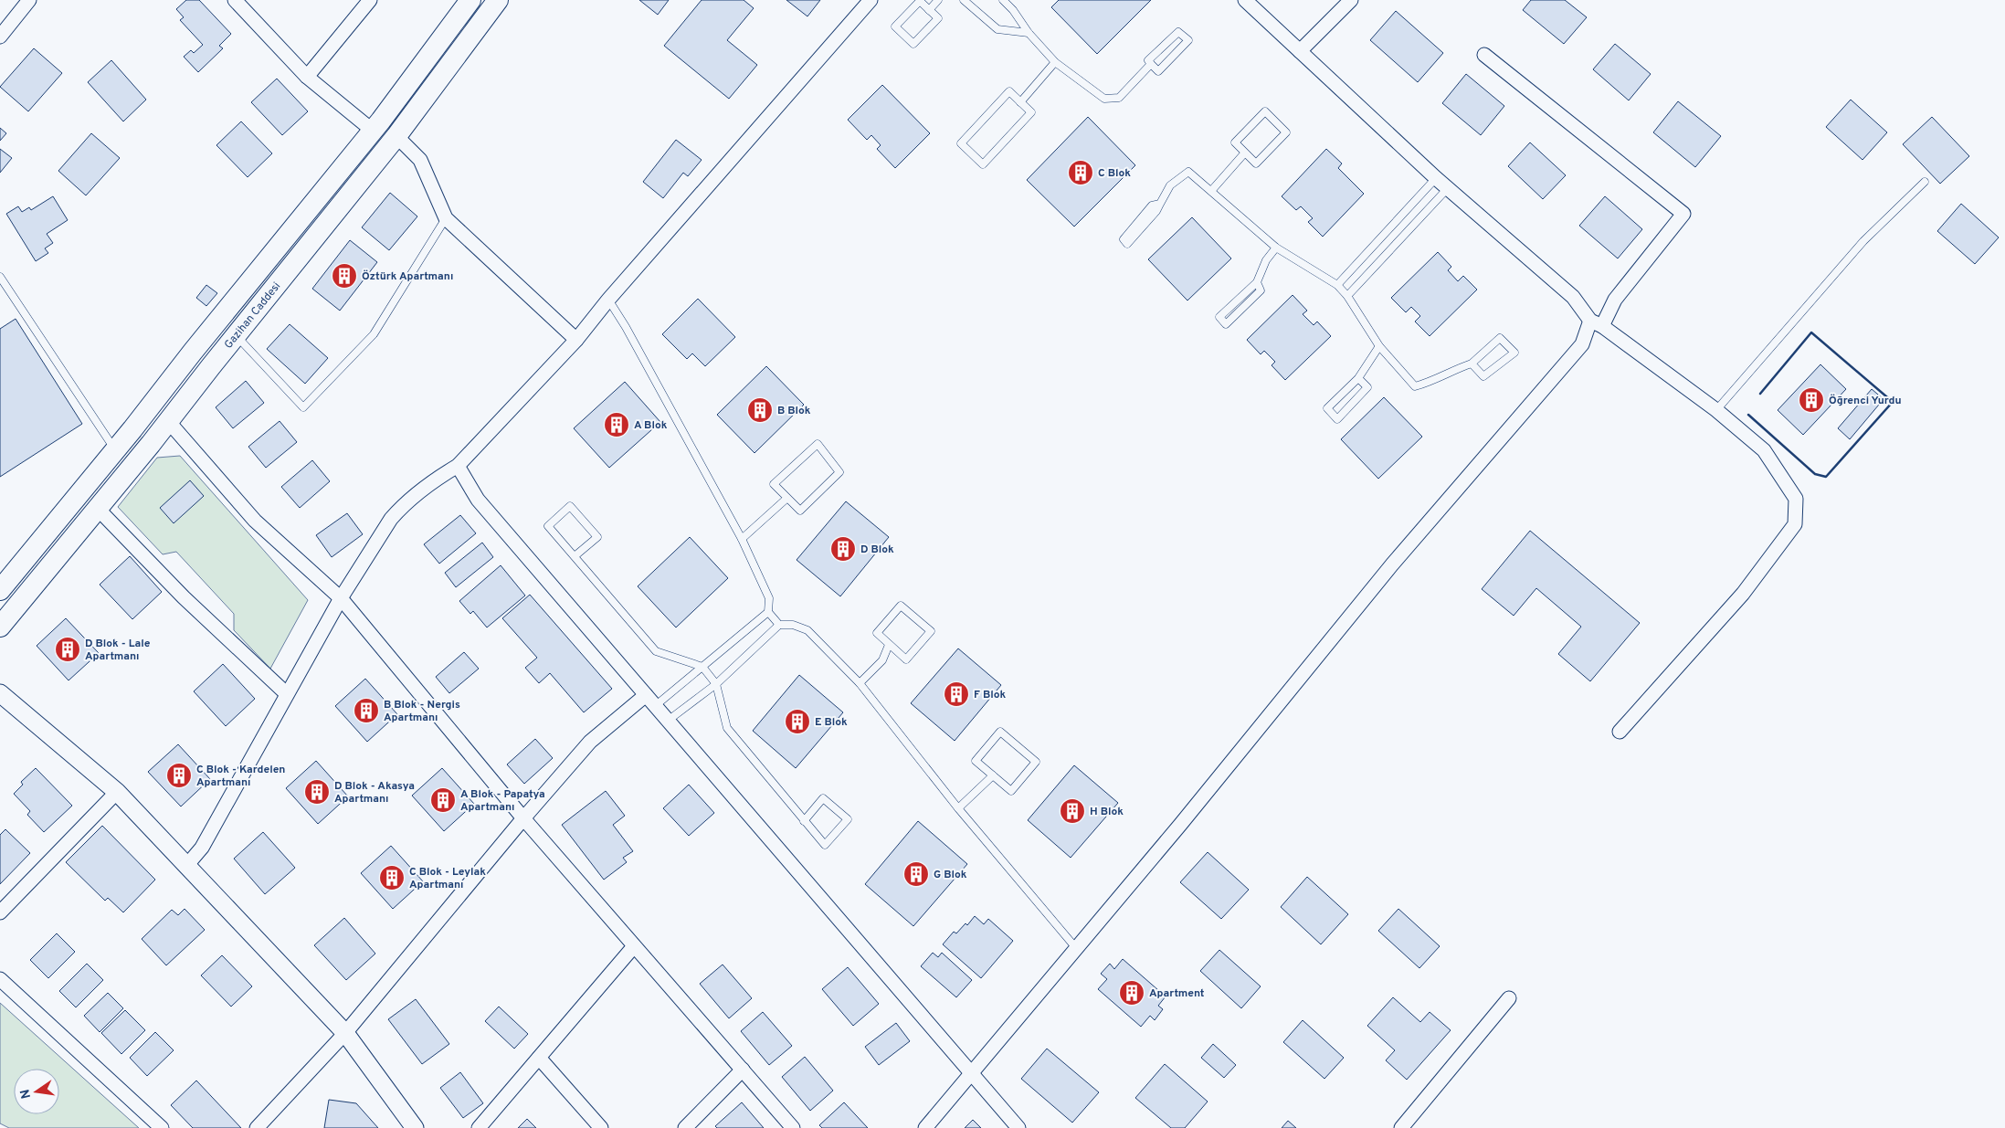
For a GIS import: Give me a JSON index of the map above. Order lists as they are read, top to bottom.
{
  "streets": {
    "main road": ["Gazihan Caddesi"]
  },
  "places": {
    "building": [
      "C Blok",
      "Öztürk Apartmanı",
      "Öğrenci Yurdu",
      "B Blok",
      "A Blok",
      "D Blok",
      "D Blok - Lale Apartmanı",
      "F Blok",
      "B Blok - Nergis Apartmanı",
      "E Blok",
      "C Blok - Kardelen Apartmanı",
      "D Blok - Akasya Apartmanı",
      "A Blok - Papatya Apartmanı",
      "H Blok",
      "G Blok",
      "C Blok - Leylak Apartmanı",
      "Apartment"
    ]
  },
  "north": "left"
}
